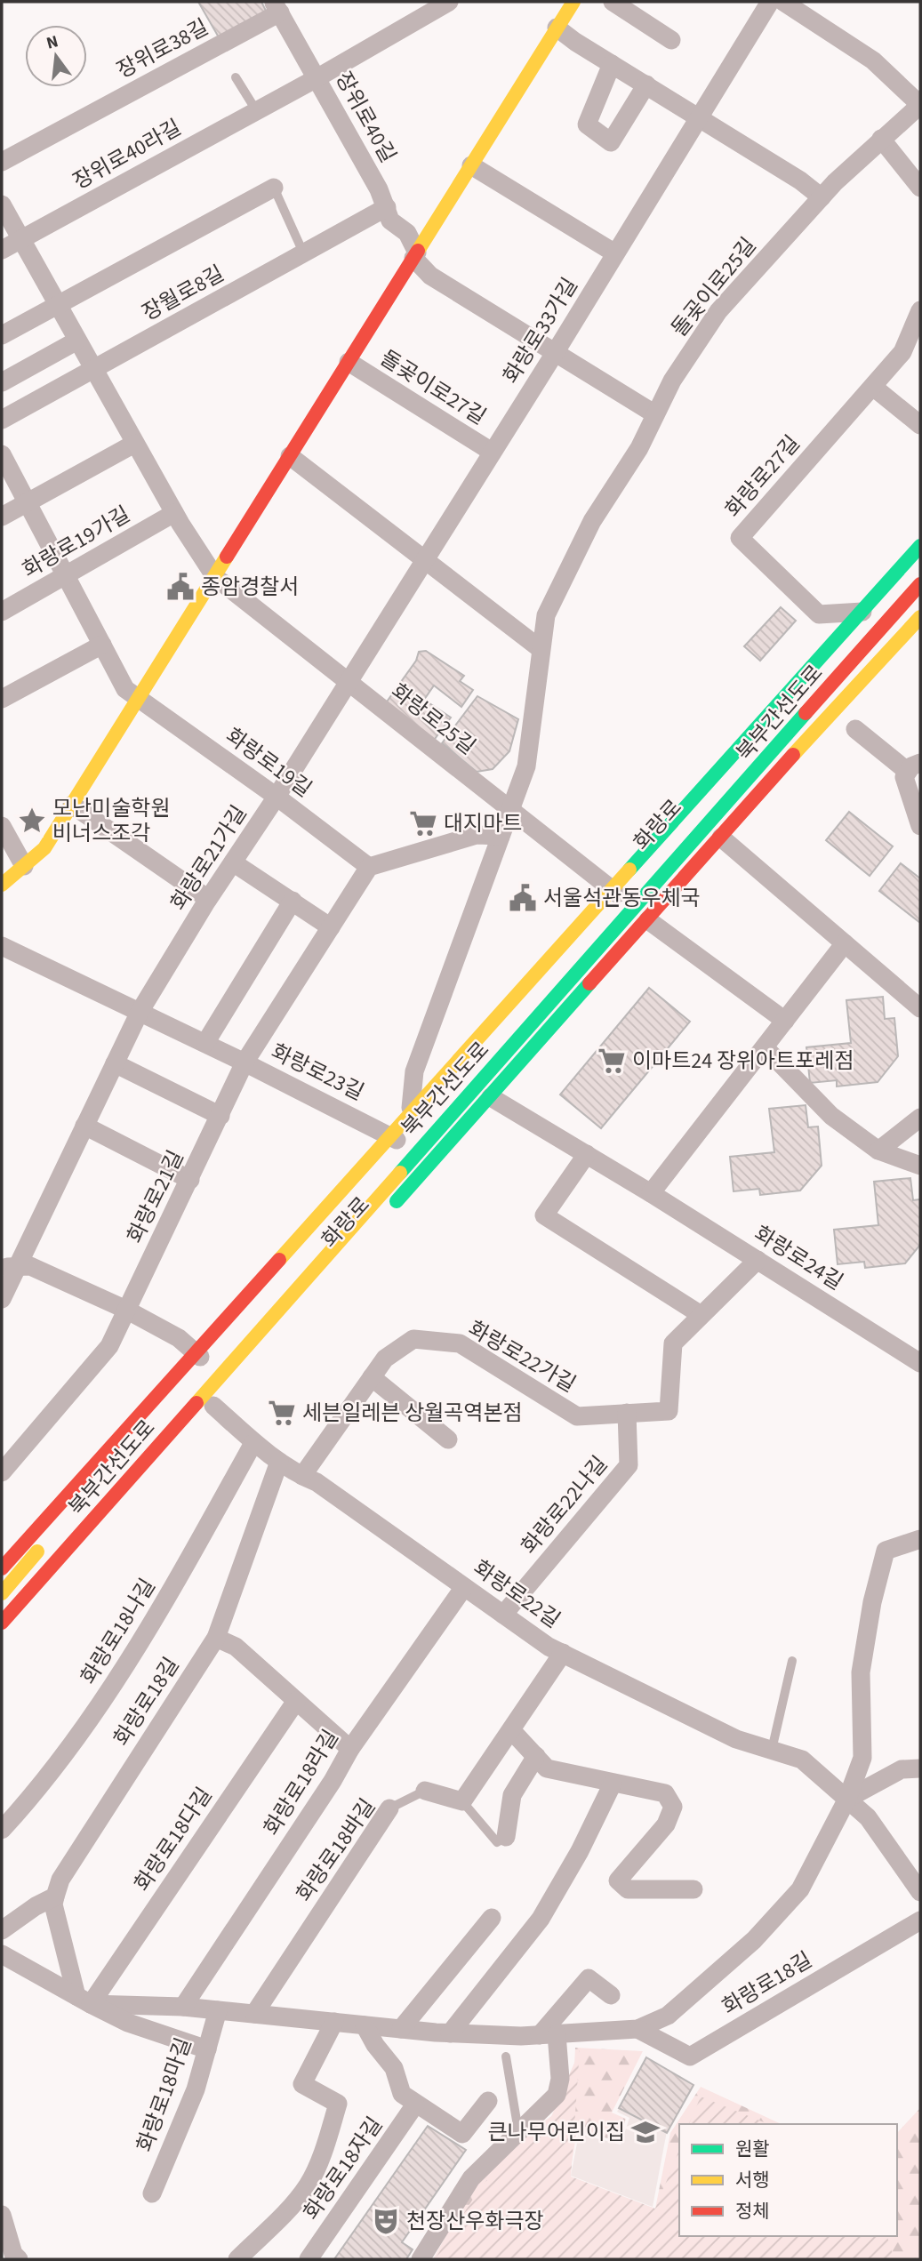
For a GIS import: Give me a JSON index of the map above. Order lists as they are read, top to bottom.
{
  "streets": {
    "main road": ["돌곶이로27길", "북부간선도로", "화랑로"],
    "street": [
      "장위로38길",
      "장위로40길",
      "장위로40라길",
      "돌곶이로25길",
      "장월로8길",
      "화랑로33가길",
      "화랑로27길",
      "화랑로19가길",
      "화랑로25길",
      "화랑로19길",
      "화랑로21가길",
      "화랑로23길",
      "화랑로21길",
      "화랑로24길",
      "화랑로22가길",
      "화랑로22나길",
      "화랑로22길",
      "화랑로18나길",
      "화랑로18길",
      "화랑로18라길",
      "화랑로18다길",
      "화랑로18바길",
      "화랑로18마길",
      "화랑로18자길"
    ]
  },
  "crossings": [
    ["장위로38길", "장위로40길"],
    ["장위로40길", "장위로40라길"],
    ["장위로40길", "장월로8길"],
    ["장위로40길", "돌곶이로27길"],
    ["돌곶이로25길", "화랑로25길"],
    ["화랑로33가길", "돌곶이로27길"],
    ["화랑로33가길", "화랑로25길"],
    ["화랑로33가길", "화랑로21가길"],
    ["돌곶이로27길", "화랑로25길"],
    ["화랑로27길", "화랑로"],
    ["화랑로19가길", "화랑로19길"],
    ["화랑로25길", "화랑로"],
    ["화랑로25길", "화랑로21가길"],
    ["화랑로19길", "화랑로21가길"],
    ["화랑로19길", "화랑로21길"],
    ["화랑로", "화랑로23길"],
    ["화랑로", "화랑로24길"],
    ["화랑로21가길", "화랑로23길"],
    ["화랑로23길", "화랑로21길"],
    ["화랑로24길", "화랑로22가길"],
    ["화랑로22가길", "화랑로22나길"],
    ["화랑로22가길", "화랑로22길"],
    ["화랑로22나길", "화랑로22길"],
    ["화랑로22길", "화랑로18나길"],
    ["화랑로22길", "화랑로18길"],
    ["화랑로22길", "화랑로18라길"],
    ["화랑로18길", "화랑로18라길"],
    ["화랑로18길", "화랑로18다길"],
    ["화랑로18길", "화랑로18바길"],
    ["화랑로18길", "화랑로18마길"]
  ],
  "places": {
    "public building": ["종암경찰서", "서울석관동우체국"],
    "place": ["모난미술학원 비너스조각"],
    "supermarket": ["대지마트", "이마트24 장위아트포레점", "세븐일레븐 상월곡역본점"],
    "school or university": ["큰나무어린이집"],
    "theatre": ["천장산우화극장"]
  },
  "legend": ["원활", "서행", "정체"],
  "north": "top"
}
